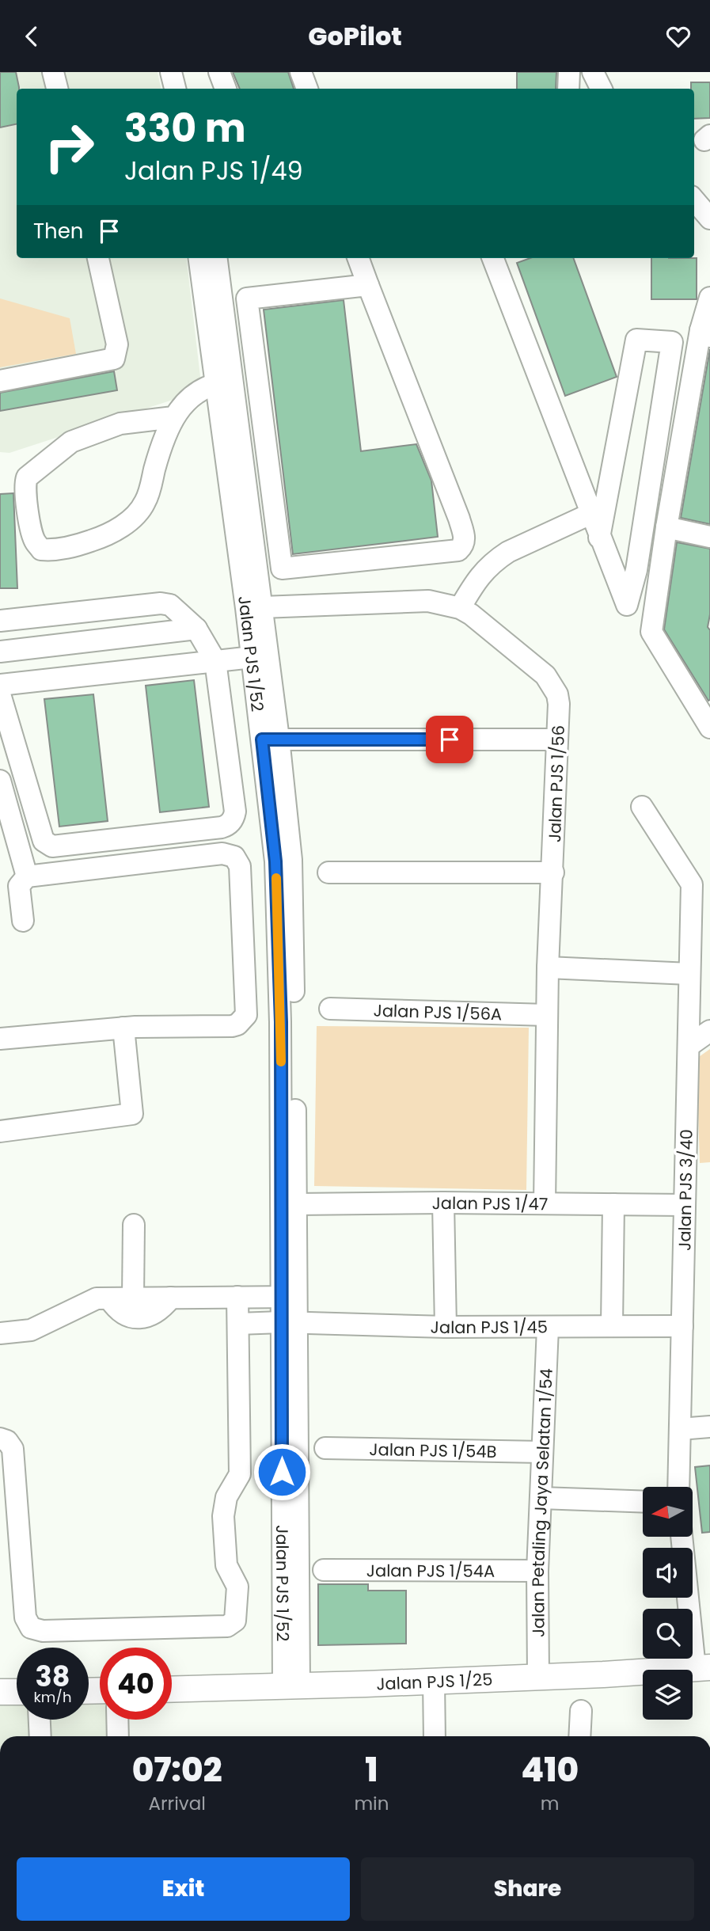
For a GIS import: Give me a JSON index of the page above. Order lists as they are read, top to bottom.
{
  "streets": {
    "main road": ["Jalan PJS 1/25"],
    "street": [
      "Jalan PJS 1/52",
      "Jalan PJS 1/56",
      "Jalan PJS 1/56A",
      "Jalan PJS 3/40",
      "Jalan PJS 1/47",
      "Jalan PJS 1/45",
      "Jalan PJS 1/54B",
      "Jalan Petaling Jaya Selatan 1/54",
      "Jalan PJS 1/54A"
    ]
  },
  "crossings": [
    ["Jalan PJS 1/52", "Jalan PJS 1/56"],
    ["Jalan PJS 1/52", "Jalan PJS 1/47"],
    ["Jalan PJS 1/52", "Jalan PJS 1/45"],
    ["Jalan PJS 1/52", "Jalan PJS 1/25"],
    ["Jalan PJS 1/56", "Jalan PJS 1/56A"],
    ["Jalan PJS 1/56", "Jalan PJS 1/47"],
    ["Jalan PJS 3/40", "Jalan PJS 1/47"],
    ["Jalan PJS 3/40", "Jalan PJS 1/45"],
    ["Jalan PJS 1/45", "Jalan Petaling Jaya Selatan 1/54"],
    ["Jalan PJS 1/54B", "Jalan Petaling Jaya Selatan 1/54"],
    ["Jalan Petaling Jaya Selatan 1/54", "Jalan PJS 1/54A"],
    ["Jalan Petaling Jaya Selatan 1/54", "Jalan PJS 1/25"]
  ],
  "north": "left",
  "page": {
    "header": "GoPilot",
    "turn": ["330 m", "Jalan PJS 1/49"],
    "then": "Then",
    "speed": "38 km/h",
    "limit": "40",
    "eta": [
      "07:02",
      "Arrival",
      "1",
      "min",
      "410",
      "m"
    ],
    "buttons": ["Exit", "Share"]
  }
}
